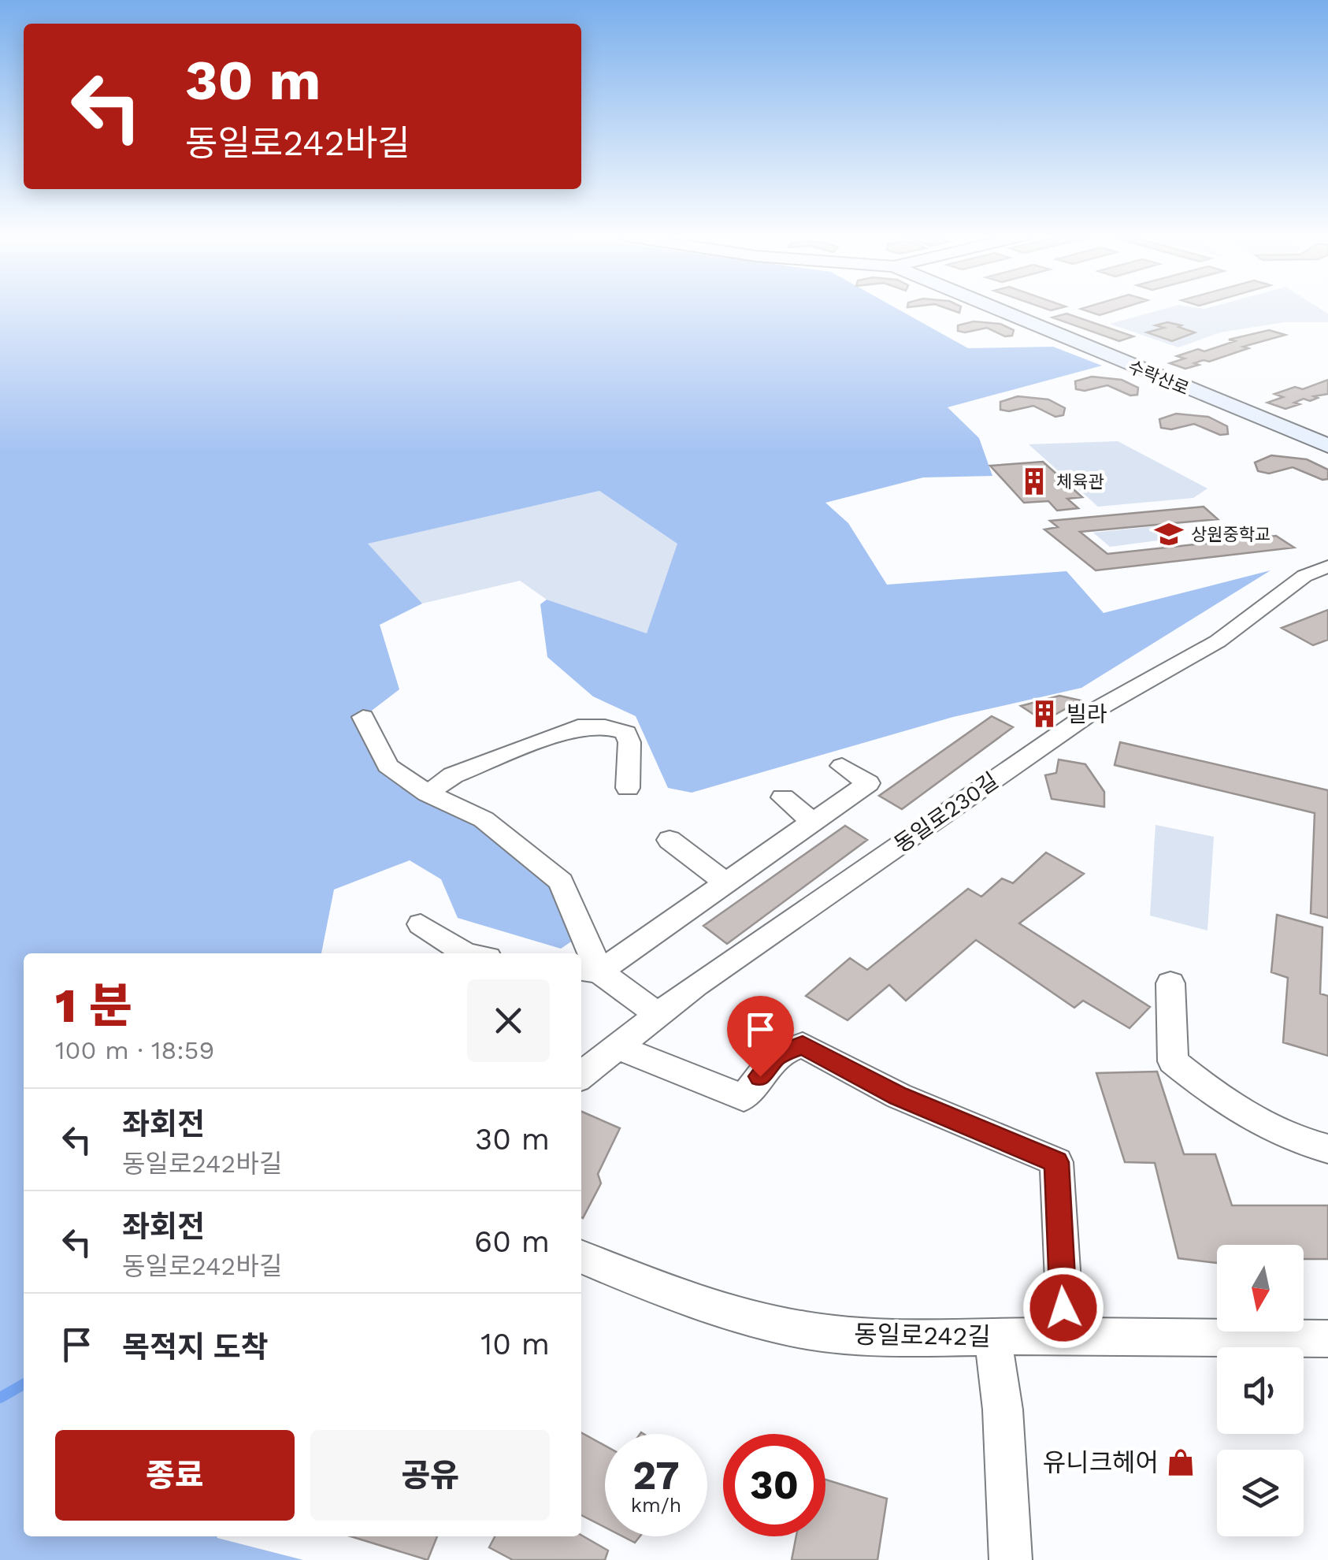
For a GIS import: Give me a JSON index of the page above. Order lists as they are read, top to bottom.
{
  "streets": {
    "street": ["수락산로", "동일로230길", "동일로242길"]
  },
  "places": {
    "building": ["체육관", "빌라"],
    "school or university": ["상원중학교"],
    "shop": ["유니크헤어"]
  },
  "north": "bottom",
  "page": {
    "turn": ["30 m", "동일로242바길"],
    "heading": ["1 분", "100 m · 18:59"],
    "list": [
      {
        "name": "좌회전",
        "note": "동일로242바길",
        "value": "30 m"
      },
      {
        "name": "좌회전",
        "note": "동일로242바길",
        "value": "60 m"
      },
      {
        "name": "목적지 도착",
        "value": "10 m"
      }
    ],
    "buttons": ["종료", "공유"],
    "speed": "27 km/h",
    "limit": "30"
  }
}
